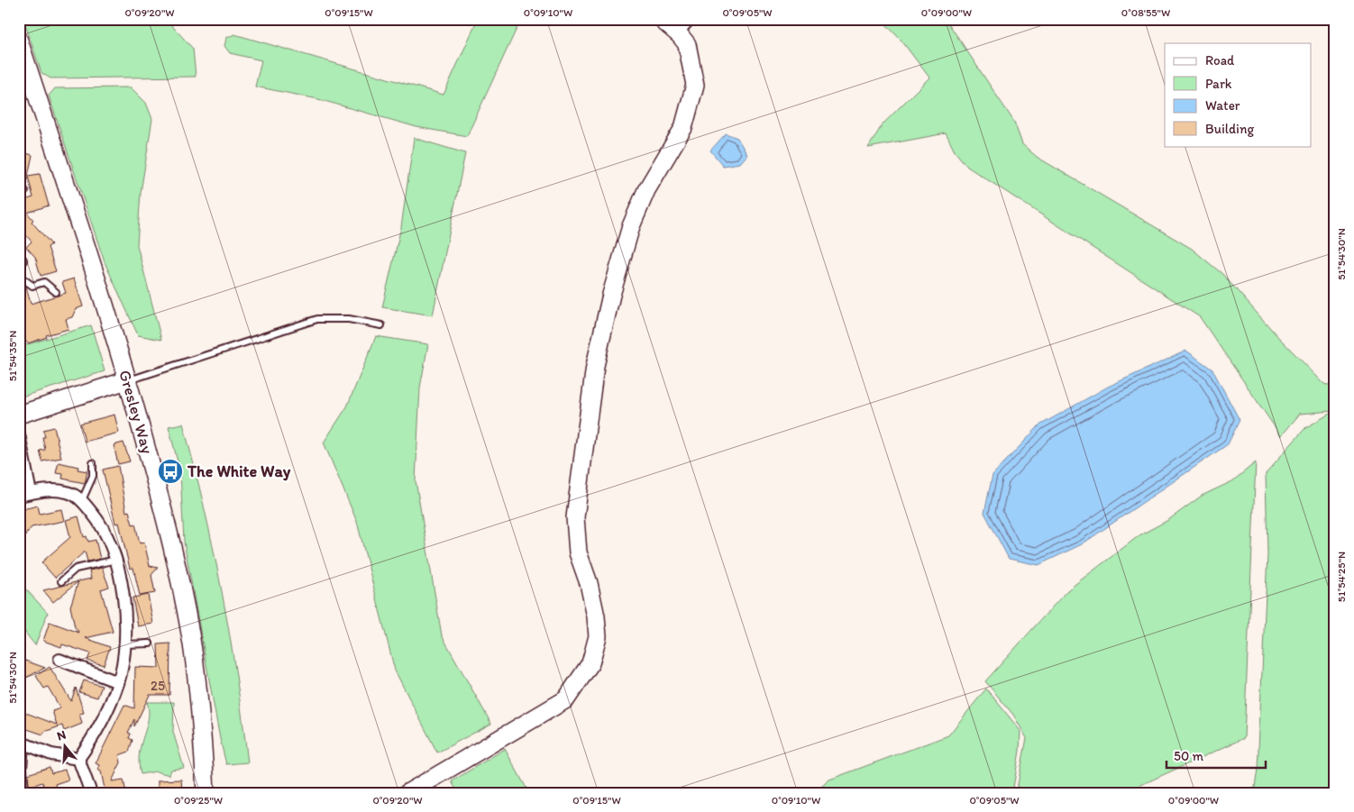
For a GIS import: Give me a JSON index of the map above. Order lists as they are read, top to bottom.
{
  "streets": {
    "street": ["Gresley Way"]
  },
  "places": {
    "bus stop": ["The White Way"]
  },
  "house_numbers": ["25"],
  "legend": [
    "Road",
    "Park",
    "Water",
    "Building"
  ],
  "scale_bar": "50 m",
  "north": "top",
  "coordinates": [
    "0°09'20\"W",
    "0°09'15\"W",
    "0°09'10\"W",
    "0°09'05\"W",
    "0°09'00\"W",
    "0°08'55\"W",
    "51°54'30\"N",
    "51°54'35\"N",
    "51°54'25\"N",
    "0°09'25\"W"
  ]
}
